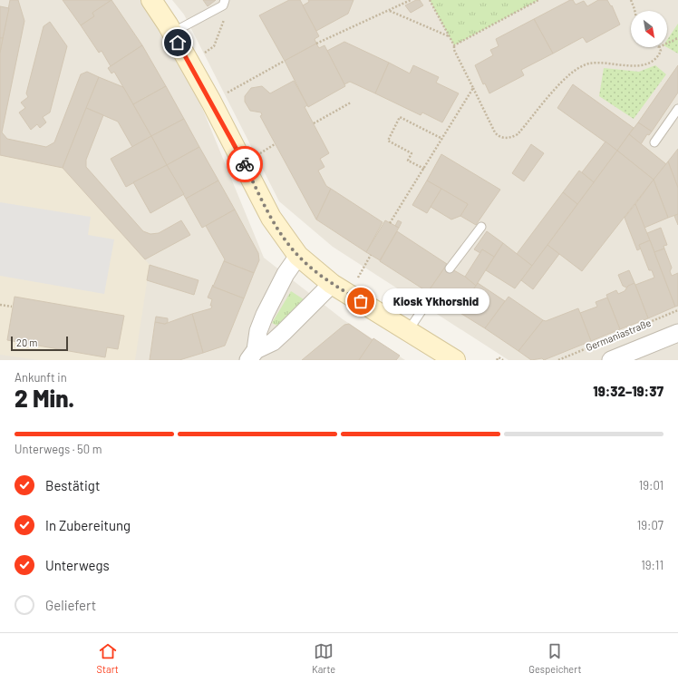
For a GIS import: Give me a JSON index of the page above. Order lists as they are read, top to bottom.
{
  "streets": {
    "street": ["Germaniastraße"]
  },
  "places": ["Kiosk Ykhorshid"],
  "scale_bar": "20 m",
  "north": "bottom right",
  "page": {
    "bubble": "Kiosk Ykhorshid",
    "scale": "20 m",
    "heading": ["2 Min.", "Ankunft in", "19:32–19:37"],
    "bar": "Unterwegs · 50 m",
    "list": [
      ["Bestätigt", "19:01"],
      ["In Zubereitung", "19:07"],
      ["Unterwegs", "19:11"],
      "Geliefert"
    ],
    "tabs": ["Start", "Karte", "Gespeichert"]
  }
}
